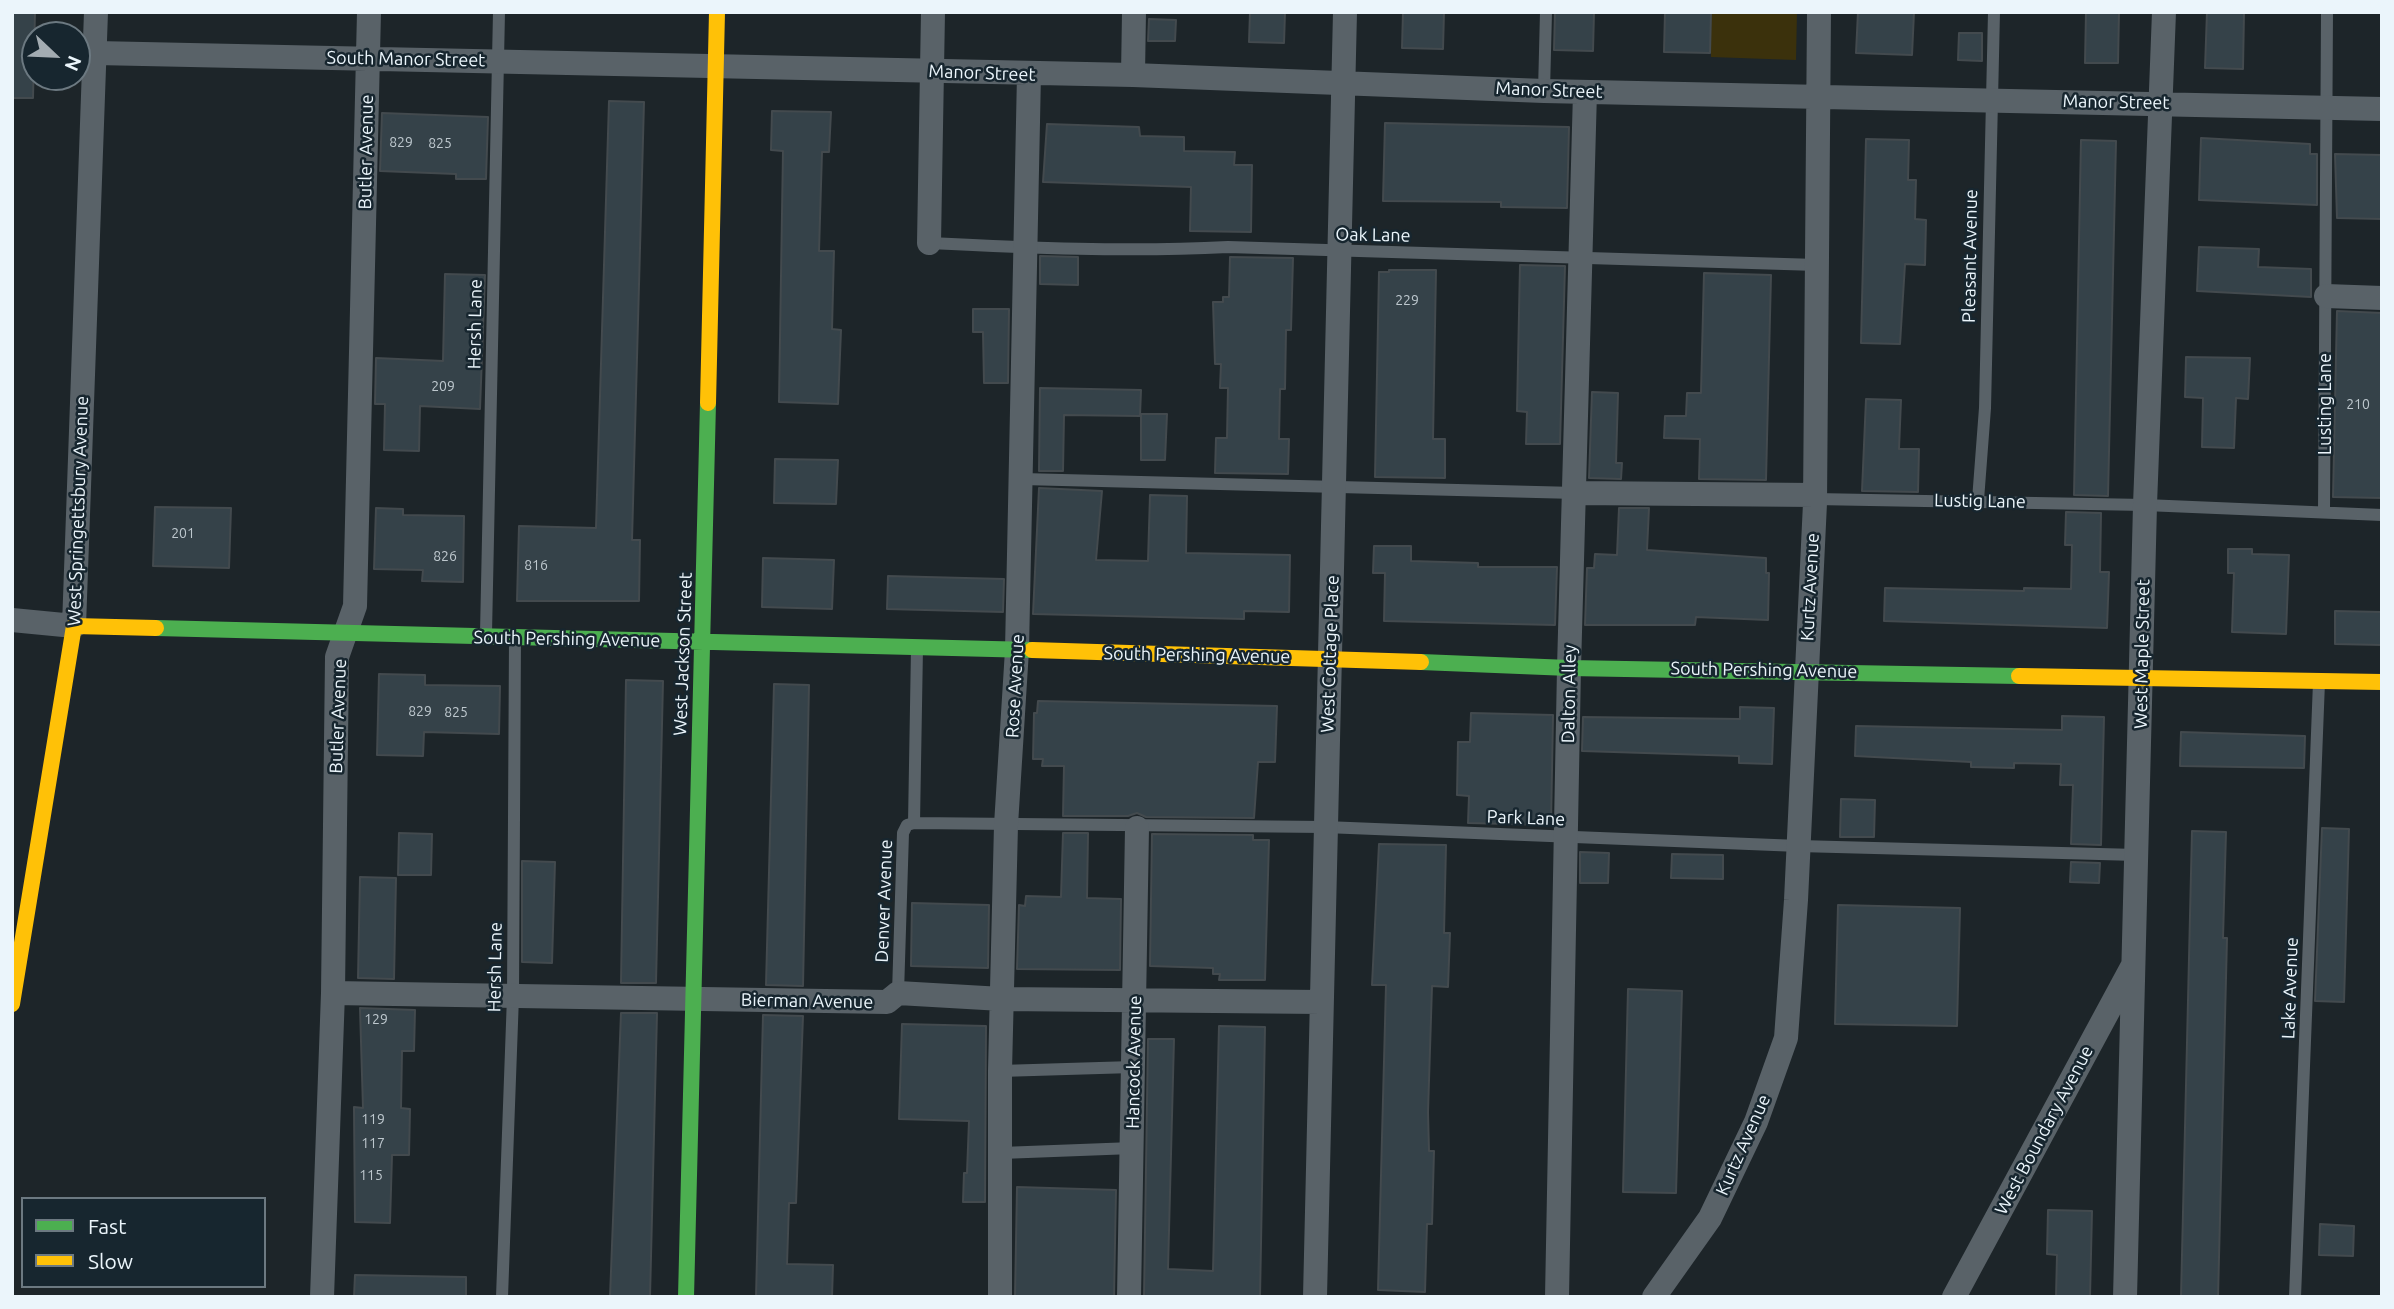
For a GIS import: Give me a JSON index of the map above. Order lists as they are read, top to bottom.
{
  "streets": {
    "street": [
      "South Manor Street",
      "Manor Street",
      "Butler Avenue",
      "Lustig Lane",
      "West Springettsbury Avenue",
      "Kurtz Avenue",
      "South Pershing Avenue",
      "West Jackson Street",
      "West Cottage Place",
      "West Maple Street",
      "Rose Avenue",
      "Dalton Alley",
      "Bierman Avenue",
      "Hancock Avenue",
      "West Boundary Avenue"
    ],
    "lane": [
      "Oak Lane",
      "Pleasant Avenue",
      "Hersh Lane",
      "Lusting Lane",
      "Park Lane",
      "Denver Avenue",
      "Lake Avenue"
    ]
  },
  "crossings": [
    ["South Manor Street", "Manor Street"],
    ["South Manor Street", "Butler Avenue"],
    ["South Manor Street", "Hersh Lane"],
    ["South Manor Street", "West Springettsbury Avenue"],
    ["South Manor Street", "West Jackson Street"],
    ["Manor Street", "Pleasant Avenue"],
    ["Manor Street", "Lusting Lane"],
    ["Manor Street", "Kurtz Avenue"],
    ["Manor Street", "West Jackson Street"],
    ["Manor Street", "West Cottage Place"],
    ["Manor Street", "West Maple Street"],
    ["Manor Street", "Rose Avenue"],
    ["Manor Street", "Dalton Alley"],
    ["Butler Avenue", "South Pershing Avenue"],
    ["Butler Avenue", "Bierman Avenue"],
    ["Oak Lane", "Kurtz Avenue"],
    ["Oak Lane", "West Cottage Place"],
    ["Oak Lane", "Rose Avenue"],
    ["Oak Lane", "Dalton Alley"],
    ["Pleasant Avenue", "Lustig Lane"],
    ["Hersh Lane", "South Pershing Avenue"],
    ["Hersh Lane", "Bierman Avenue"],
    ["Lusting Lane", "Lustig Lane"],
    ["Lustig Lane", "Kurtz Avenue"],
    ["Lustig Lane", "West Maple Street"],
    ["Lustig Lane", "Dalton Alley"],
    ["West Springettsbury Avenue", "South Pershing Avenue"],
    ["Kurtz Avenue", "South Pershing Avenue"],
    ["Kurtz Avenue", "Park Lane"],
    ["South Pershing Avenue", "West Jackson Street"],
    ["South Pershing Avenue", "West Cottage Place"],
    ["South Pershing Avenue", "West Maple Street"],
    ["South Pershing Avenue", "Rose Avenue"],
    ["South Pershing Avenue", "Dalton Alley"],
    ["South Pershing Avenue", "Denver Avenue"],
    ["South Pershing Avenue", "Lake Avenue"],
    ["West Jackson Street", "Bierman Avenue"],
    ["West Cottage Place", "Park Lane"],
    ["West Cottage Place", "Bierman Avenue"],
    ["West Maple Street", "Park Lane"],
    ["West Maple Street", "West Boundary Avenue"],
    ["Rose Avenue", "Park Lane"],
    ["Rose Avenue", "Bierman Avenue"],
    ["Dalton Alley", "Park Lane"],
    ["Park Lane", "Denver Avenue"],
    ["Park Lane", "Hancock Avenue"],
    ["Denver Avenue", "Bierman Avenue"],
    ["Bierman Avenue", "Hancock Avenue"]
  ],
  "house_numbers": [
    "829",
    "825",
    "229",
    "209",
    "210",
    "201",
    "826",
    "816",
    "829",
    "825",
    "129",
    "119",
    "117",
    "115"
  ],
  "legend": ["Fast", "Slow"],
  "north": "bottom right"
}
